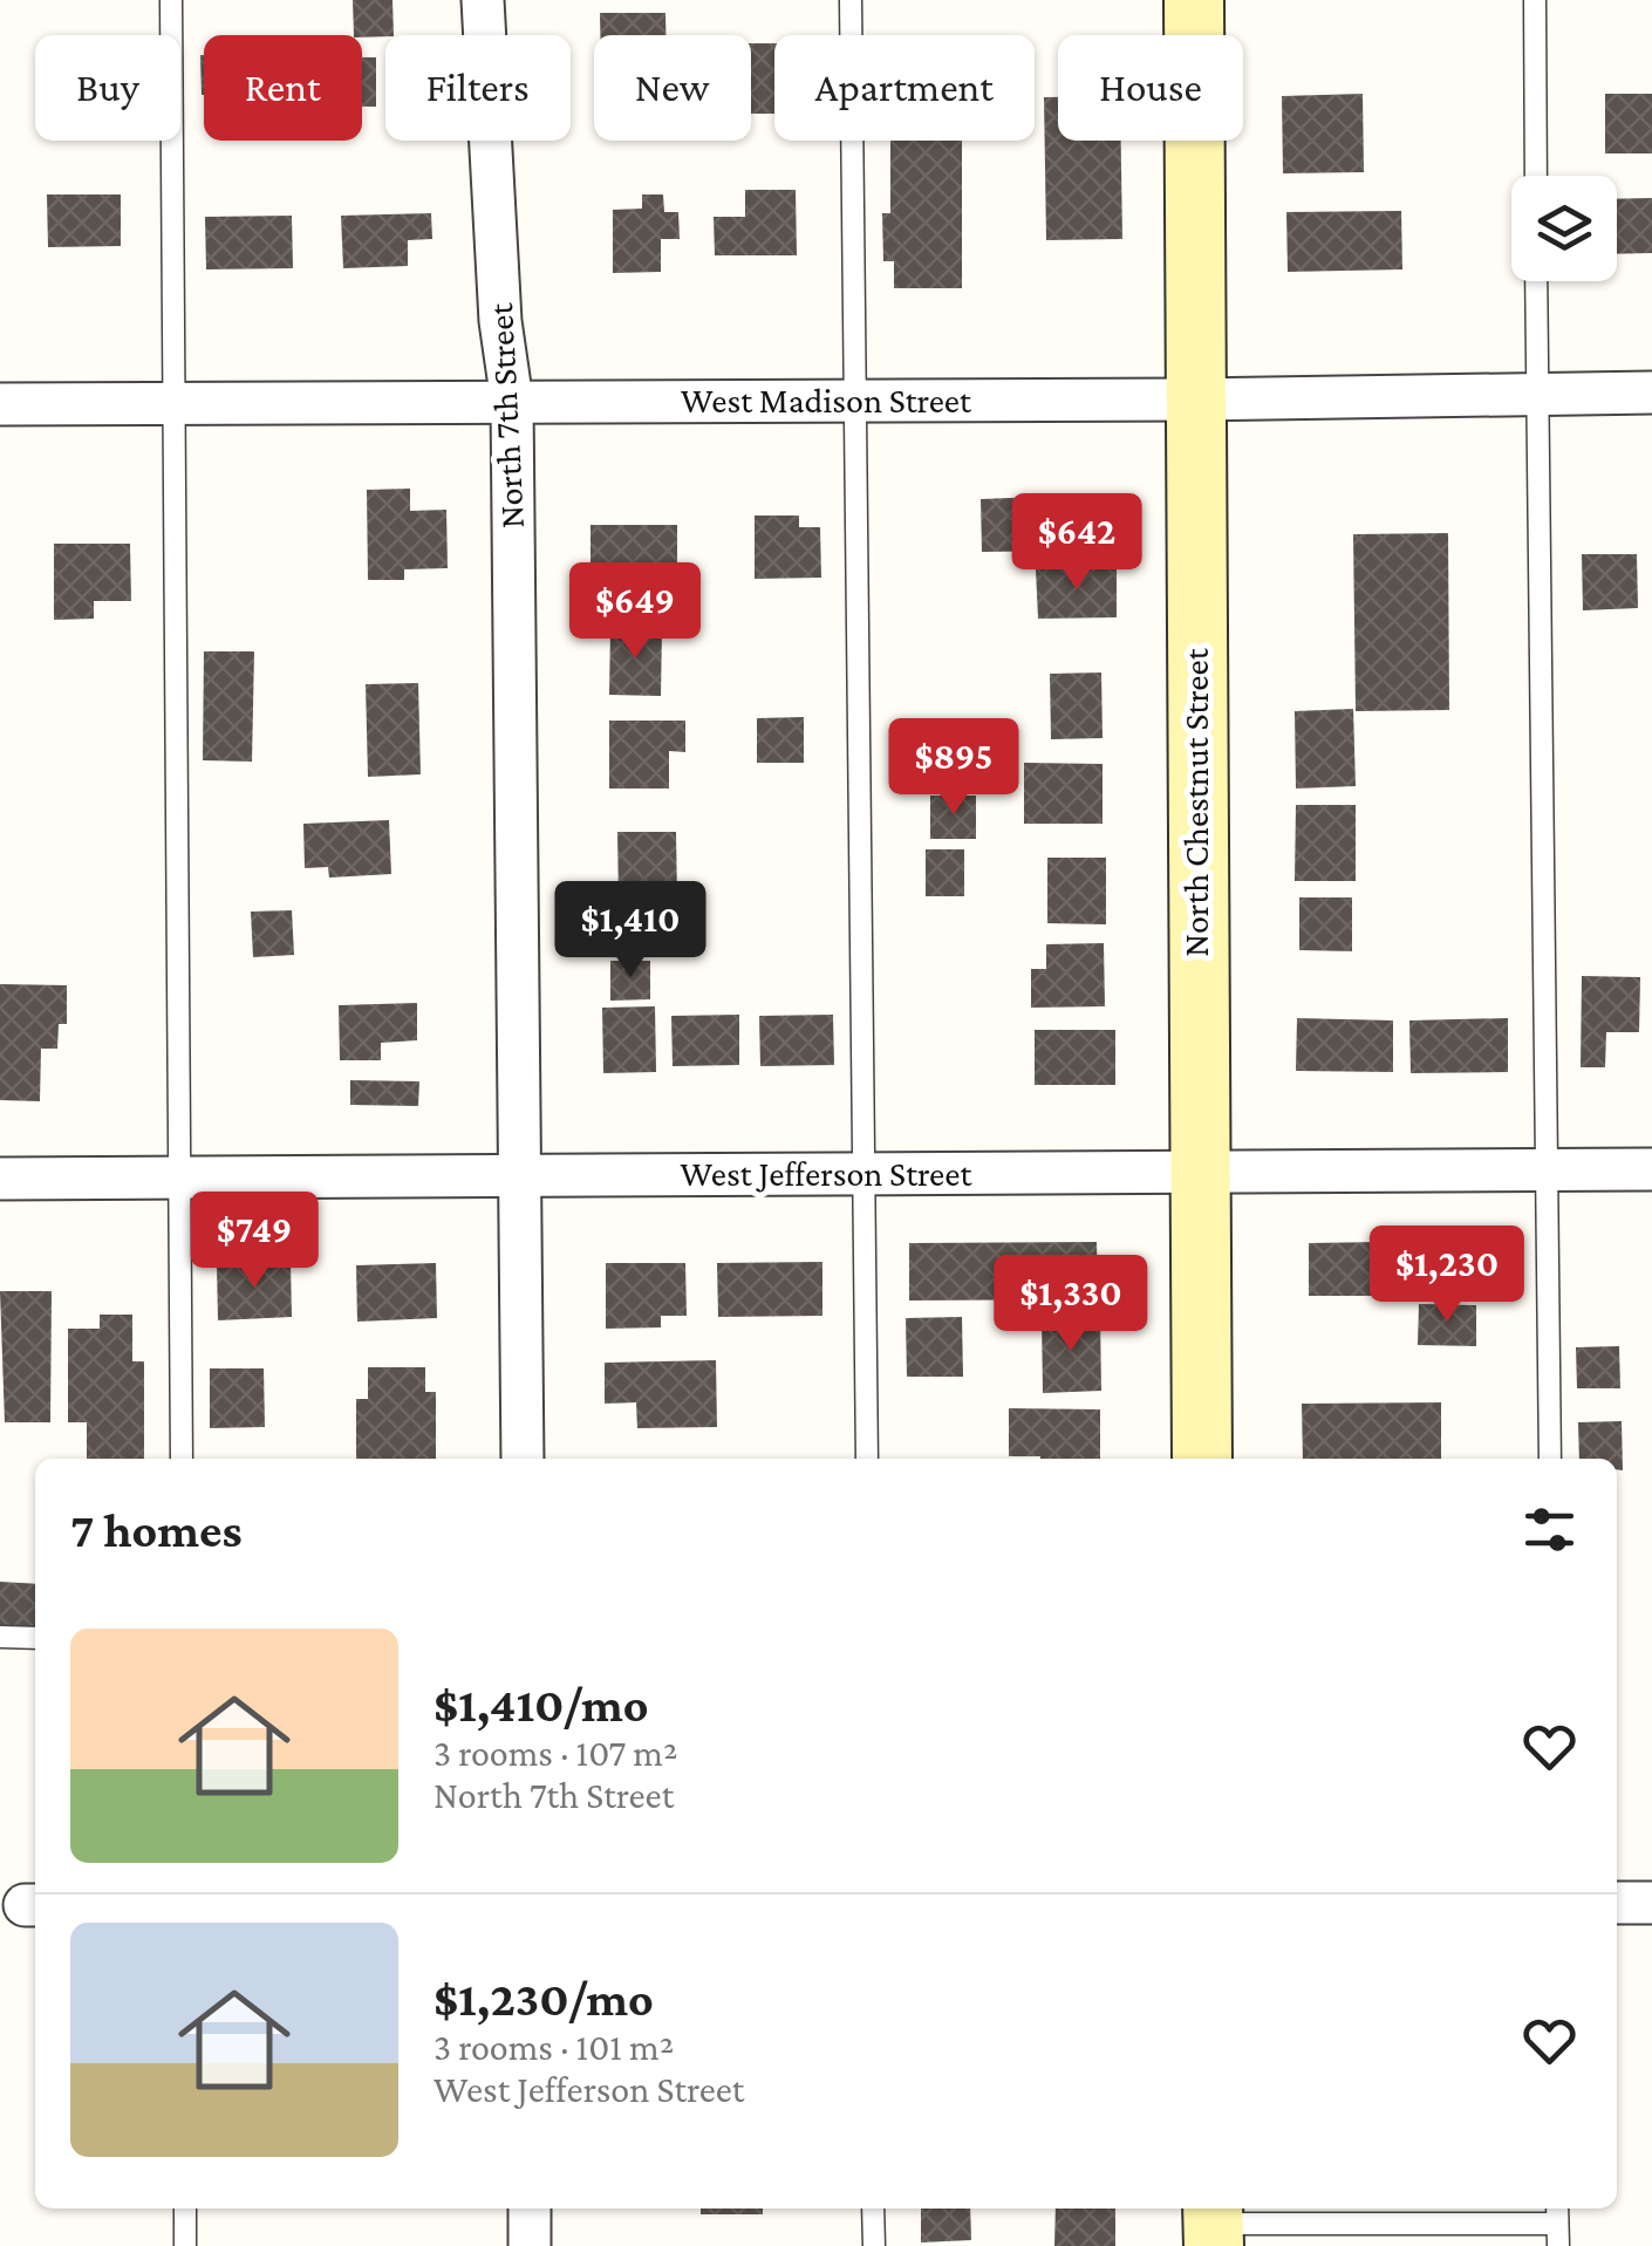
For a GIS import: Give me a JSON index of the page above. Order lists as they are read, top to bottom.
{
  "streets": {
    "main road": ["North Chestnut Street"],
    "street": ["West Madison Street", "North 7th Street", "West Jefferson Street"]
  },
  "crossings": [
    ["West Madison Street", "North 7th Street"],
    ["West Madison Street", "North Chestnut Street"],
    ["North 7th Street", "West Jefferson Street"],
    ["North Chestnut Street", "West Jefferson Street"]
  ],
  "page": {
    "chip": [
      "Buy",
      "Rent",
      "Filters",
      "New",
      "Apartment",
      "House"
    ],
    "price": [
      "$642",
      "$649",
      "$895",
      "$1,410",
      "$749",
      "$1,230",
      "$1,330"
    ],
    "heading": "7 homes",
    "list": [
      {
        "name": "$1,410/mo",
        "note": "3 rooms · 107 m² · North 7th Street"
      },
      {
        "name": "$1,230/mo",
        "note": "3 rooms · 101 m² · West Jefferson Street"
      }
    ]
  }
}
